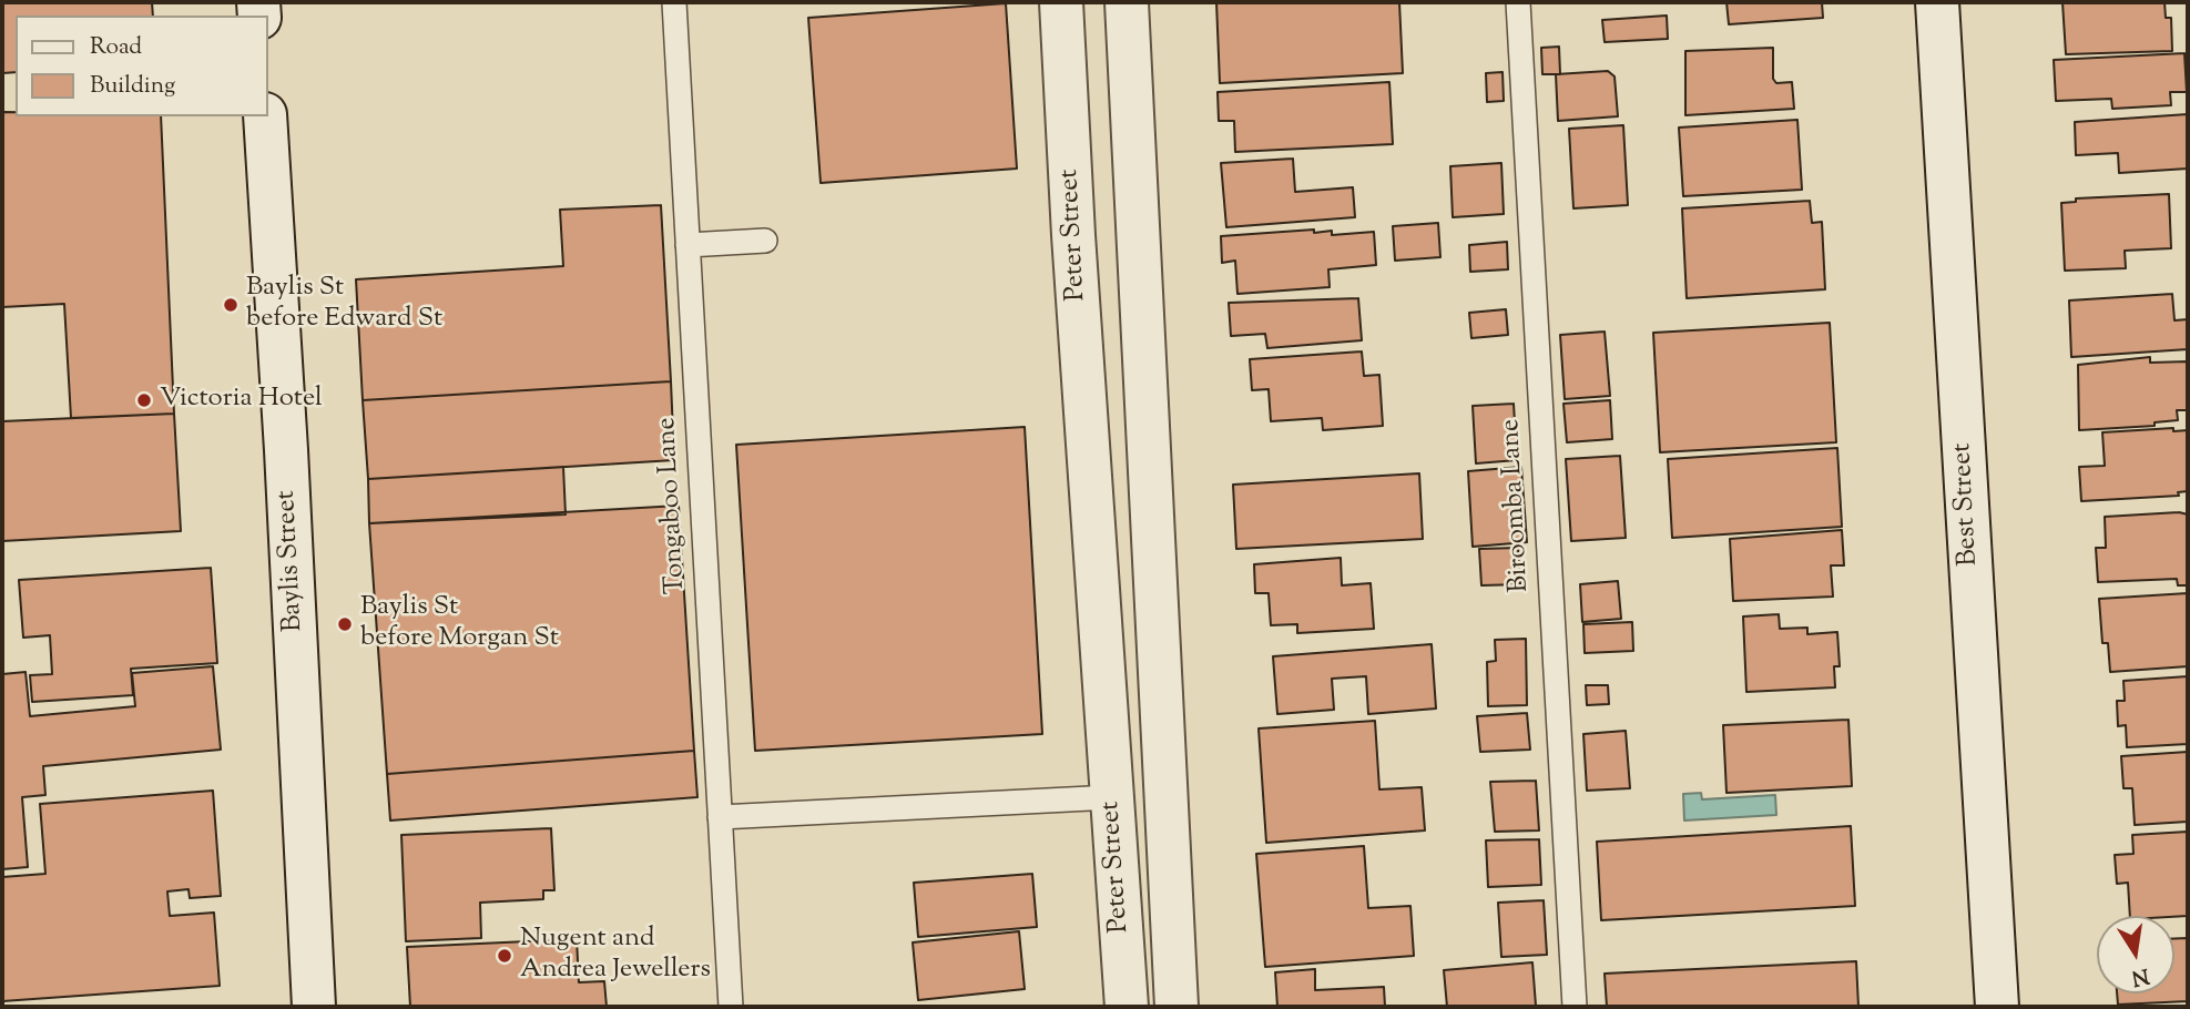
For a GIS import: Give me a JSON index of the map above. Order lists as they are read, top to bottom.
{
  "streets": {
    "street": ["Peter Street", "Best Street", "Baylis Street"],
    "lane": ["Tongaboo Lane", "Biroomba Lane"]
  },
  "places": [
    "Baylis St before Edward St",
    "Victoria Hotel",
    "Baylis St before Morgan St",
    "Nugent and Andrea Jewellers"
  ],
  "legend": ["Road", "Building"],
  "north": "bottom"
}
